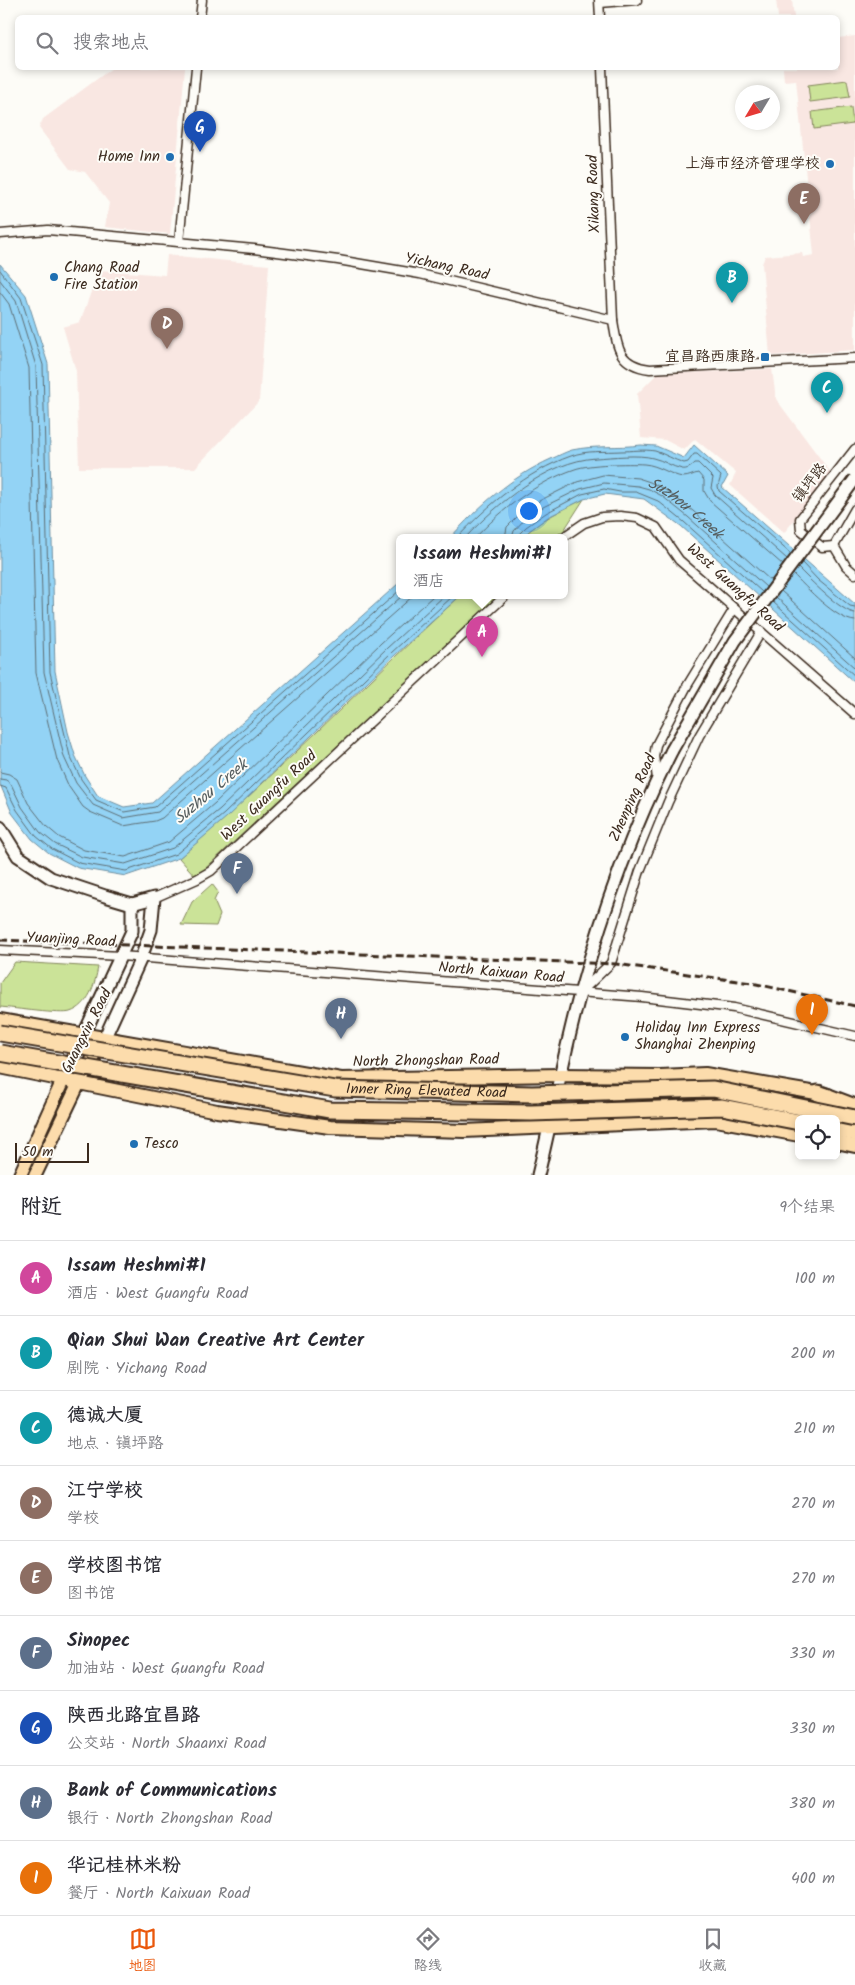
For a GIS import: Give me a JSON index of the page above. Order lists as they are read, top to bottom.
{
  "streets": {
    "highway": ["Inner Ring Elevated Road"],
    "main road": [
      "West Guangfu Road",
      "Zhenping Road",
      "Guangxin Road",
      "North Zhongshan Road"
    ],
    "street": [
      "Xikang Road",
      "Yichang Road",
      "镇坪路",
      "Yuanjing Road",
      "North Kaixuan Road"
    ]
  },
  "crossings": [
    ["Xikang Road", "Yichang Road"],
    ["West Guangfu Road", "Guangxin Road"],
    ["Zhenping Road", "North Kaixuan Road"],
    ["Zhenping Road", "North Zhongshan Road"],
    ["Yuanjing Road", "North Kaixuan Road"],
    ["Yuanjing Road", "Guangxin Road"],
    ["North Kaixuan Road", "Guangxin Road"],
    ["Guangxin Road", "North Zhongshan Road"]
  ],
  "water": ["Suzhou Creek"],
  "places": {
    "other": [
      "Home Inn",
      "上海市经济管理学校",
      "Chang Road Fire Station",
      "Holiday Inn Express Shanghai Zhenping",
      "Tesco"
    ],
    "transit": ["宜昌路西康路"]
  },
  "scale_bar": "50 m",
  "north": "bottom left",
  "page": {
    "search": "搜索地点",
    "pins": [
      "G",
      "E",
      "B",
      "D",
      "C",
      "A",
      "F",
      "I",
      "H"
    ],
    "popup": ["Issam Heshmi#1", "酒店"],
    "scale": "50 m",
    "heading": ["附近", "9个结果"],
    "list": [
      {
        "mark": "A",
        "name": "Issam Heshmi#1",
        "note": "酒店 · West Guangfu Road",
        "value": "100 m"
      },
      {
        "mark": "B",
        "name": "Qian Shui Wan Creative Art Center",
        "note": "剧院 · Yichang Road",
        "value": "200 m"
      },
      {
        "mark": "C",
        "name": "德诚大厦",
        "note": "地点 · 镇坪路",
        "value": "210 m"
      },
      {
        "mark": "D",
        "name": "江宁学校",
        "note": "学校",
        "value": "270 m"
      },
      {
        "mark": "E",
        "name": "学校图书馆",
        "note": "图书馆",
        "value": "270 m"
      },
      {
        "mark": "F",
        "name": "Sinopec",
        "note": "加油站 · West Guangfu Road",
        "value": "330 m"
      },
      {
        "mark": "G",
        "name": "陕西北路宜昌路",
        "note": "公交站 · North Shaanxi Road",
        "value": "330 m"
      },
      {
        "mark": "H",
        "name": "Bank of Communications",
        "note": "银行 · North Zhongshan Road",
        "value": "380 m"
      },
      {
        "mark": "I",
        "name": "华记桂林米粉",
        "note": "餐厅 · North Kaixuan Road",
        "value": "400 m"
      }
    ],
    "nav": ["地图", "路线", "收藏"]
  }
}
